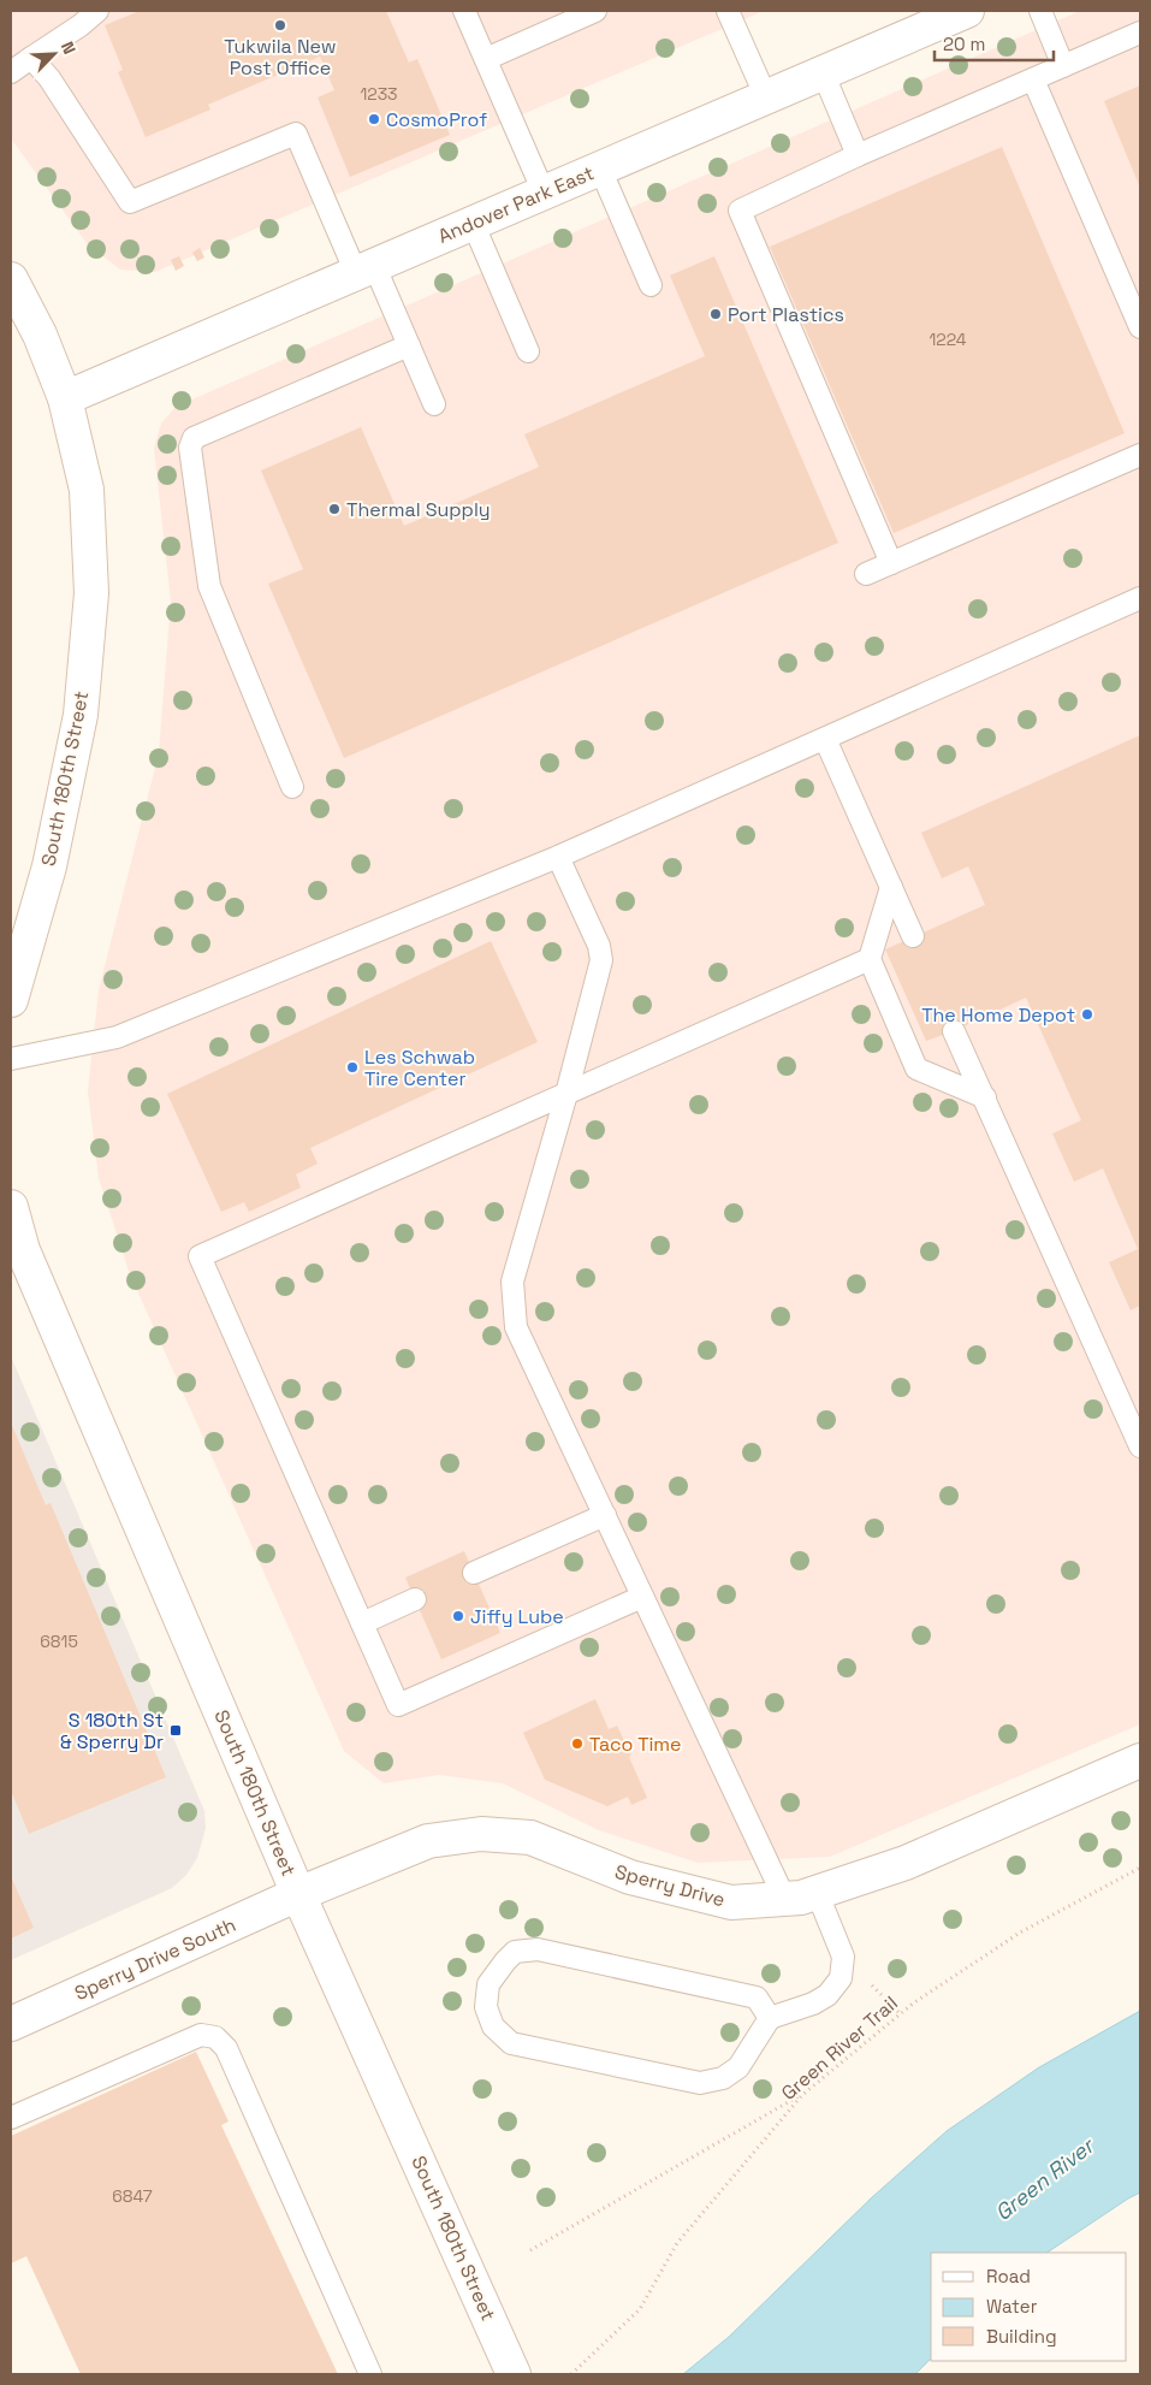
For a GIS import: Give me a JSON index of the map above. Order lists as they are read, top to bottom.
{
  "streets": {
    "street": [
      "Andover Park East",
      "South 180th Street",
      "Sperry Drive",
      "Sperry Drive South"
    ],
    "path": ["Green River Trail"]
  },
  "crossings": [
    ["Andover Park East", "South 180th Street"],
    ["South 180th Street", "Sperry Drive"],
    ["South 180th Street", "Sperry Drive South"],
    ["Sperry Drive", "Sperry Drive South"]
  ],
  "water": ["Green River"],
  "places": {
    "other": [
      "Tukwila New Post Office",
      "CosmoProf",
      "Port Plastics",
      "Thermal Supply",
      "The Home Depot",
      "Les Schwab Tire Center",
      "Jiffy Lube",
      "Taco Time"
    ],
    "transit": ["S 180th St & Sperry Dr"]
  },
  "house_numbers": [
    "1233",
    "1224",
    "6815",
    "6847"
  ],
  "legend": ["Road", "Water", "Building"],
  "scale_bar": "20 m",
  "north": "top right"
}
